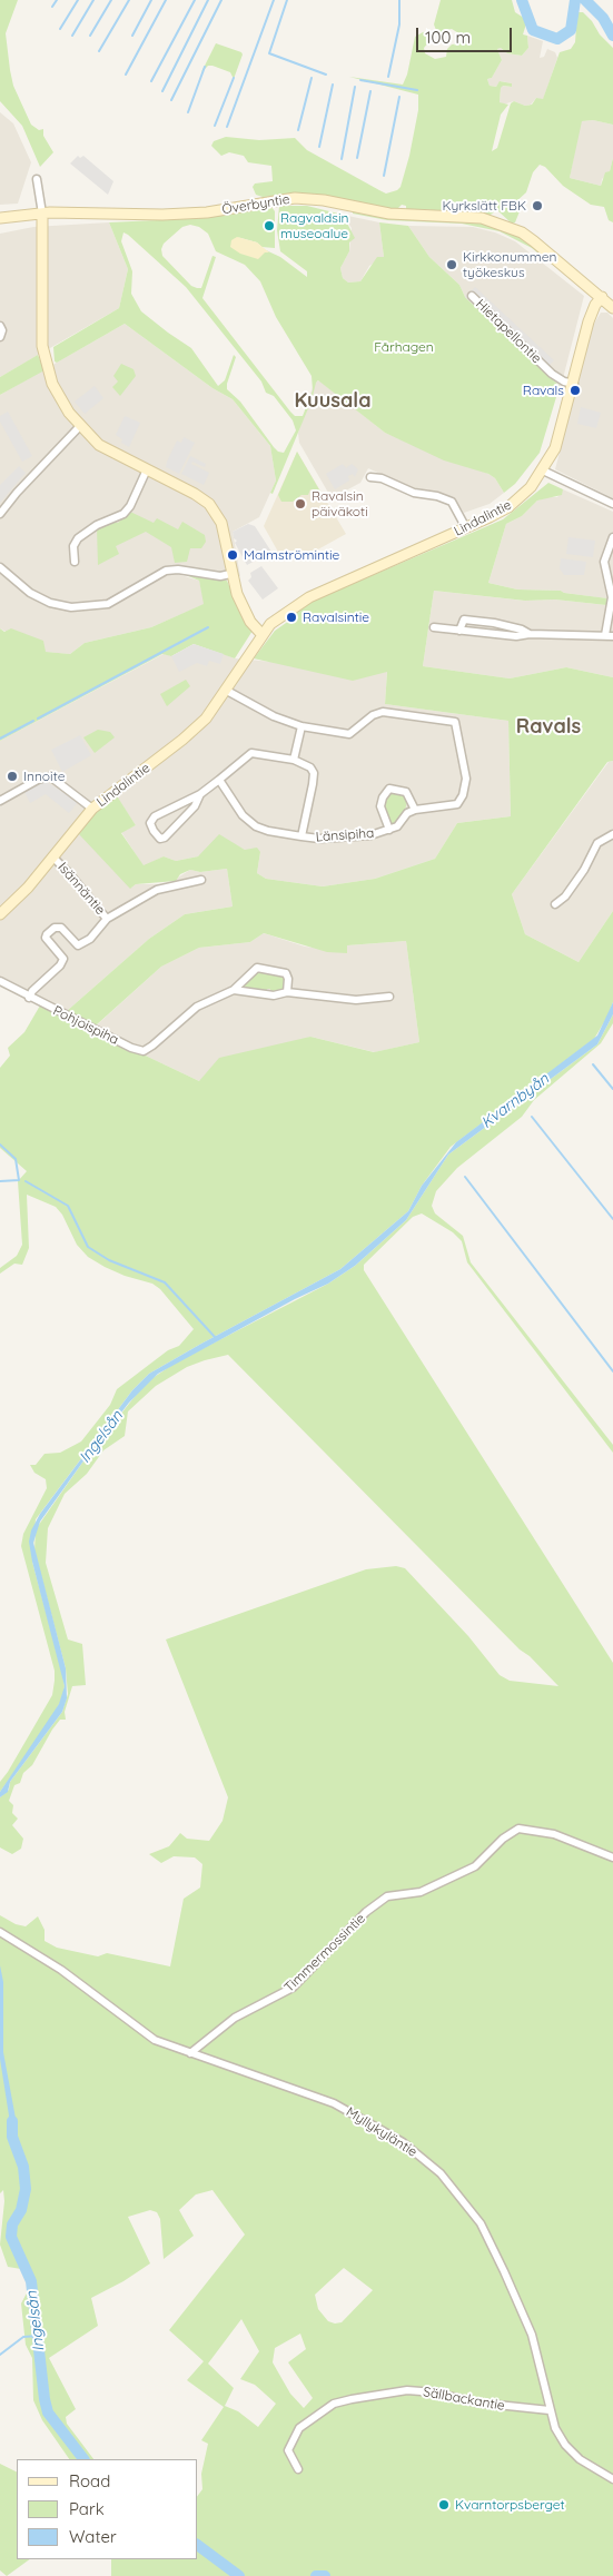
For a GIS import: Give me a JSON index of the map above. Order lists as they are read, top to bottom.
{
  "streets": {
    "street": [
      "Överbyntie",
      "Hietapellontie",
      "Lindalintie",
      "Länsipiha",
      "Isännäntie",
      "Pohjoispiha",
      "Timmermossintie",
      "Myllykyläntie",
      "Sällbackantie"
    ]
  },
  "crossings": [
    ["Överbyntie", "Lindalintie"],
    ["Hietapellontie", "Lindalintie"],
    ["Lindalintie", "Isännäntie"],
    ["Timmermossintie", "Myllykyläntie"],
    ["Myllykyläntie", "Sällbackantie"]
  ],
  "districts": ["Kuusala", "Ravals"],
  "water": ["Kvarnbyån", "Ingelsån"],
  "parks": ["Fårhagen"],
  "places": [
    "Kyrkslätt FBK",
    "Ragvaldsin museoalue",
    "Kirkkonummen työkeskus",
    "Ravals",
    "Ravalsin päiväkoti",
    "Malmströmintie",
    "Ravalsintie",
    "Innoite",
    "Kvarntorpsberget"
  ],
  "legend": ["Road", "Park", "Water"],
  "scale_bar": "100 m"
}
